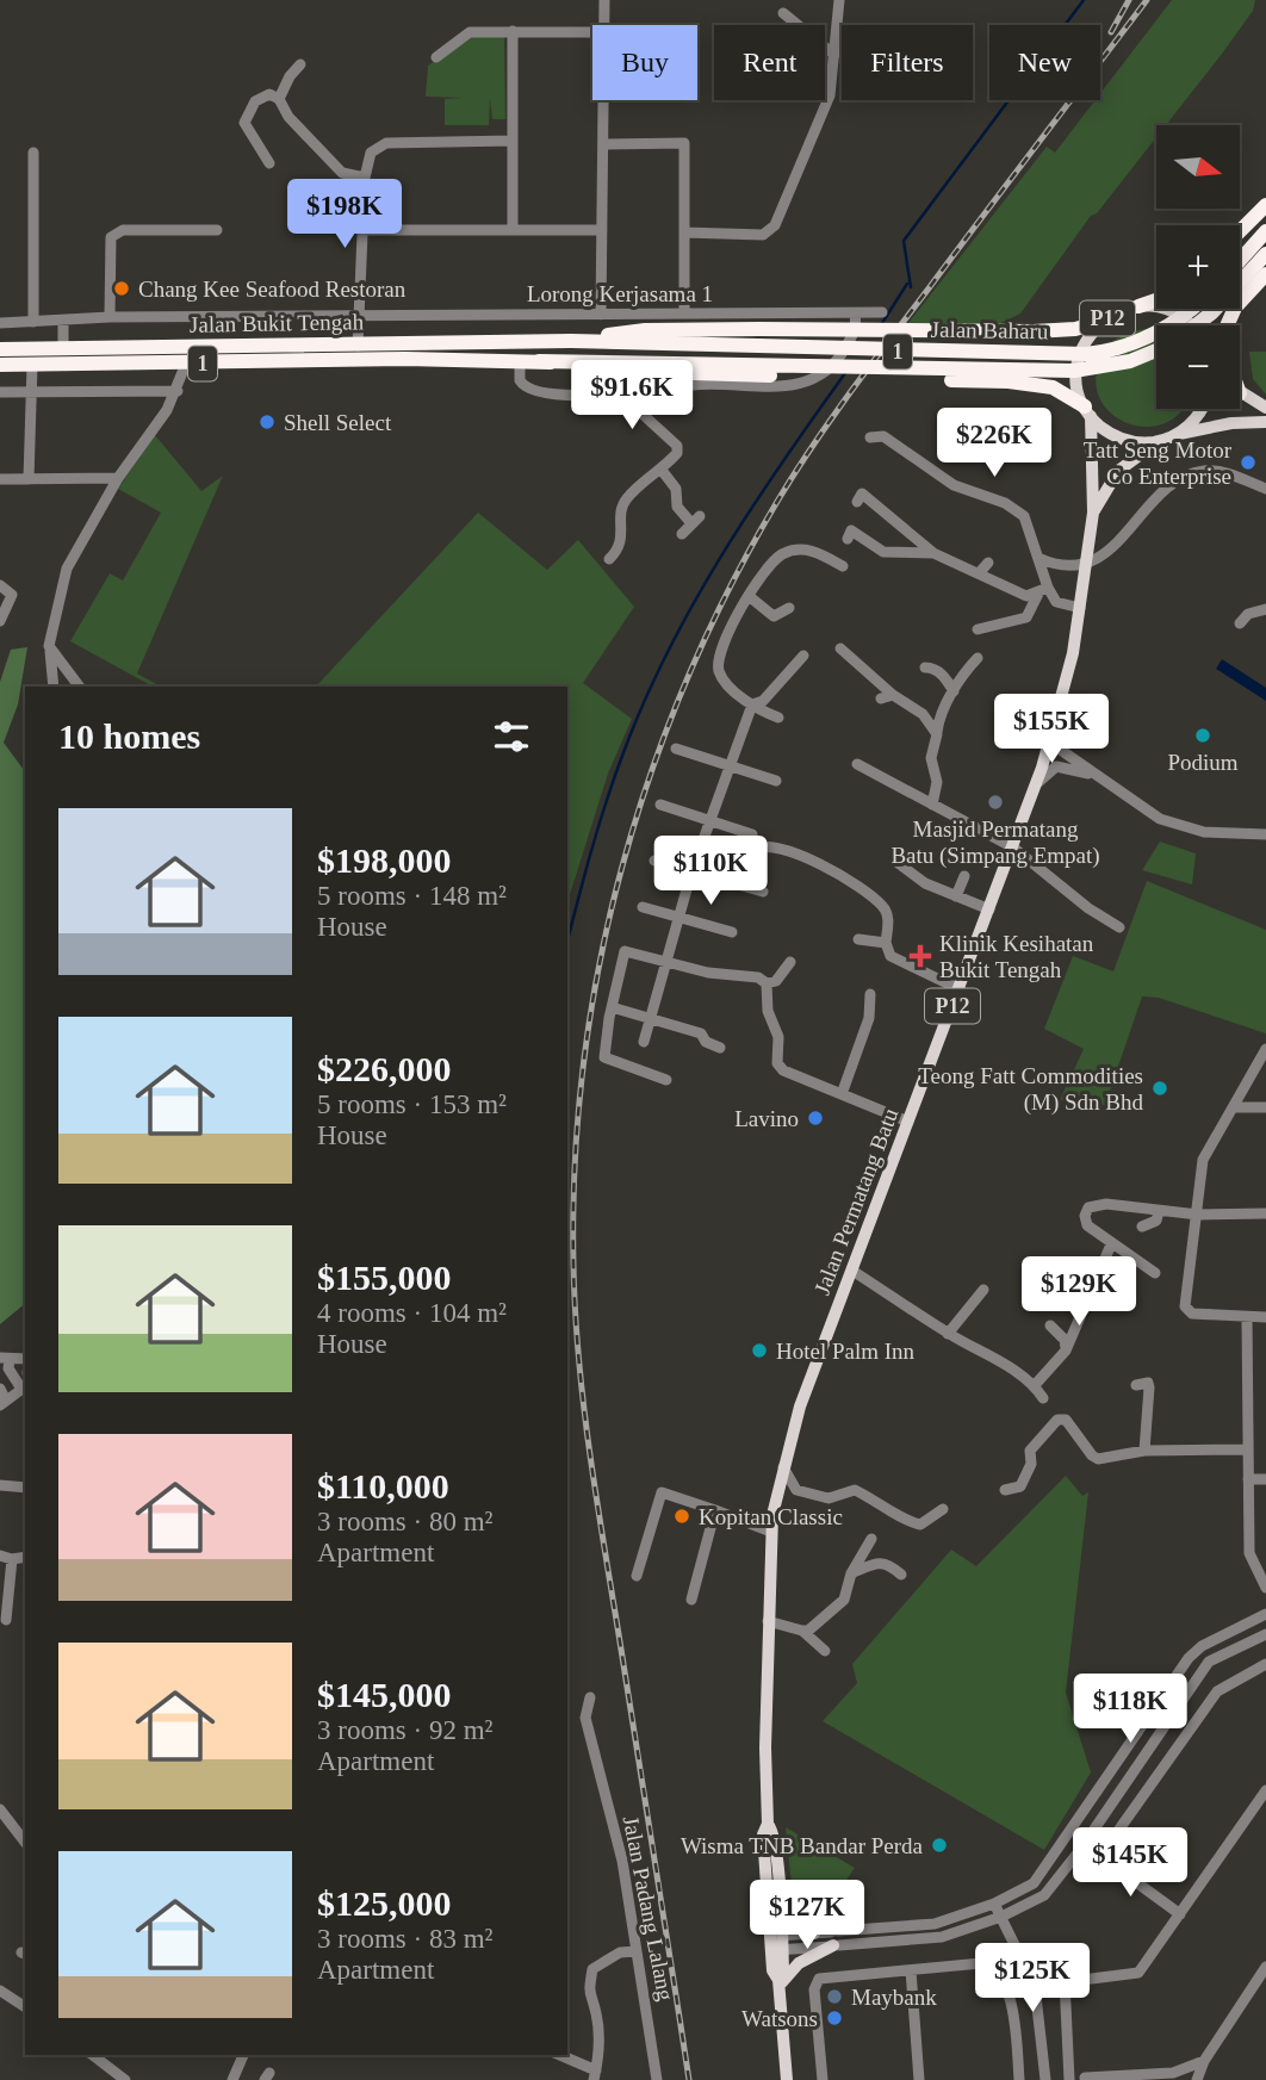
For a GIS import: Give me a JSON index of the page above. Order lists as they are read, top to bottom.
{
  "streets": {
    "highway": ["Jalan Bukit Tengah", "Jalan Baharu", "1"],
    "main road": ["P12", "Jalan Permatang Batu"],
    "street": ["Lorong Kerjasama 1", "Jalan Padang Lalang"]
  },
  "crossings": [
    ["P12", "Jalan Permatang Batu"],
    ["Jalan Bukit Tengah", "Jalan Baharu"]
  ],
  "places": {
    "other": [
      "Chang Kee Seafood Restoran",
      "Shell Select",
      "Tatt Seng Motor Co Enterprise",
      "Podium",
      "Masjid Permatang Batu (Simpang Empat)",
      "Teong Fatt Commodities (M) Sdn Bhd",
      "Lavino",
      "Hotel Palm Inn",
      "Kopitan Classic",
      "Wisma TNB Bandar Perda",
      "Maybank",
      "Watsons"
    ],
    "health": ["Klinik Kesihatan Bukit Tengah"]
  },
  "north": "right",
  "page": {
    "chip": [
      "Buy",
      "Rent",
      "Filters",
      "New"
    ],
    "map_buttons": ["+", "−"],
    "price": [
      "$198K",
      "$91.6K",
      "$226K",
      "$155K",
      "$110K",
      "$129K",
      "$118K",
      "$145K",
      "$127K",
      "$125K"
    ],
    "heading": "10 homes",
    "list": [
      {
        "name": "$198,000",
        "note": "5 rooms · 148 m² · House"
      },
      {
        "name": "$226,000",
        "note": "5 rooms · 153 m² · House"
      },
      {
        "name": "$155,000",
        "note": "4 rooms · 104 m² · House"
      },
      {
        "name": "$110,000",
        "note": "3 rooms · 80 m² · Apartment"
      },
      {
        "name": "$145,000",
        "note": "3 rooms · 92 m² · Apartment"
      },
      {
        "name": "$125,000",
        "note": "3 rooms · 83 m² · Apartment"
      }
    ]
  }
}
